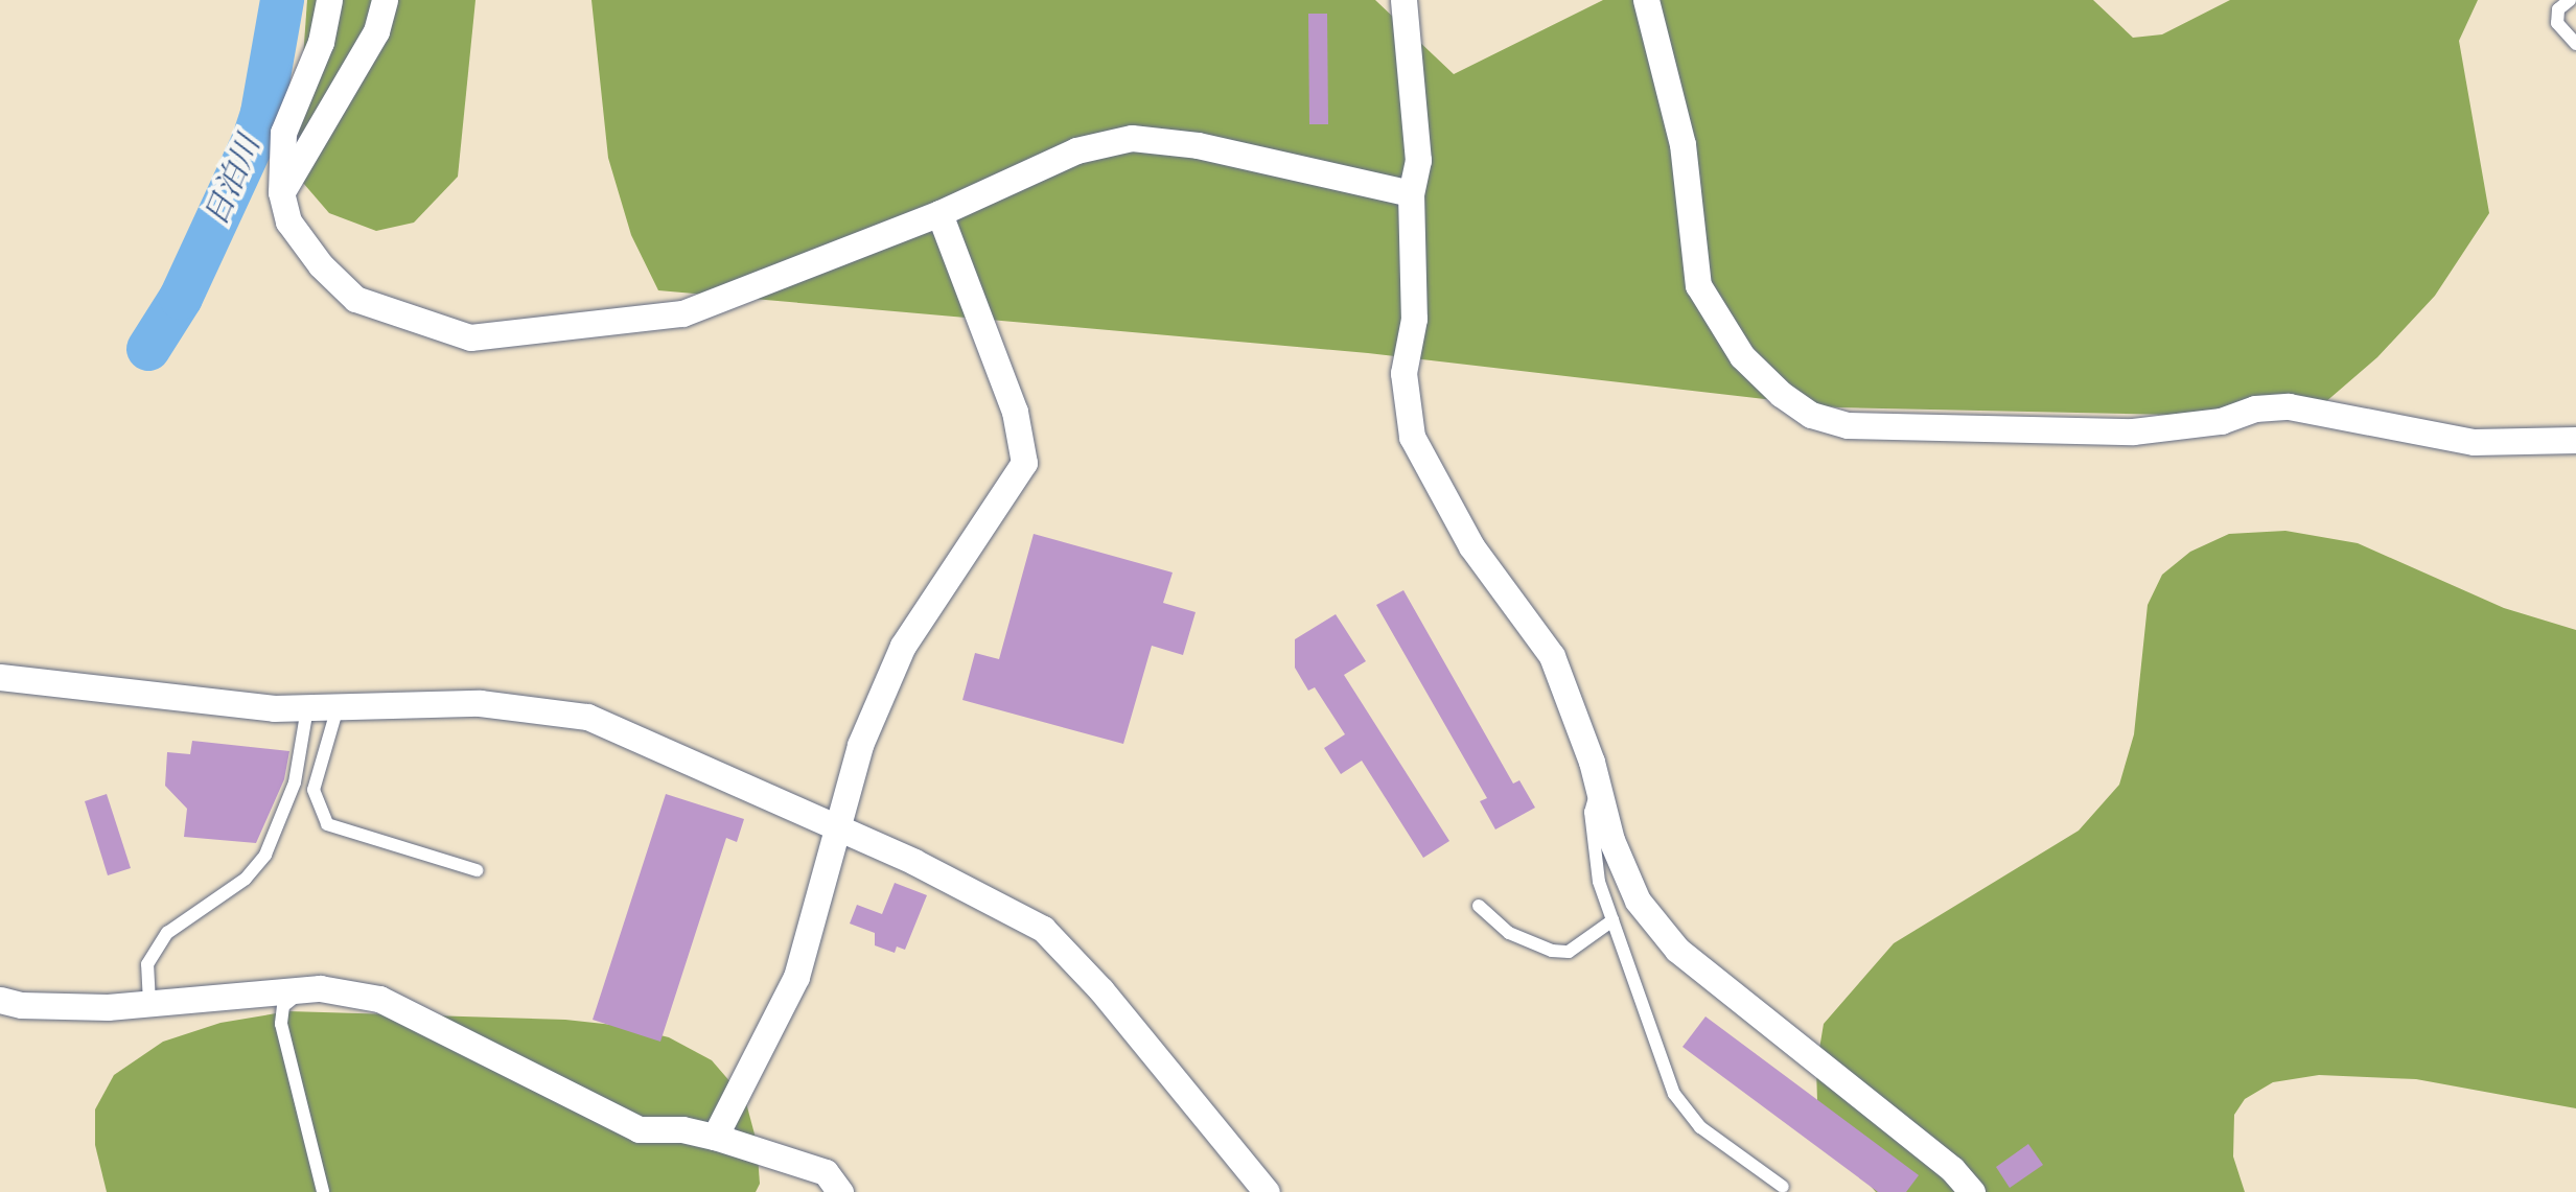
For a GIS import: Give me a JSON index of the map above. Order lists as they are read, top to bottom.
{
  "water": ["日泊川"]
}
